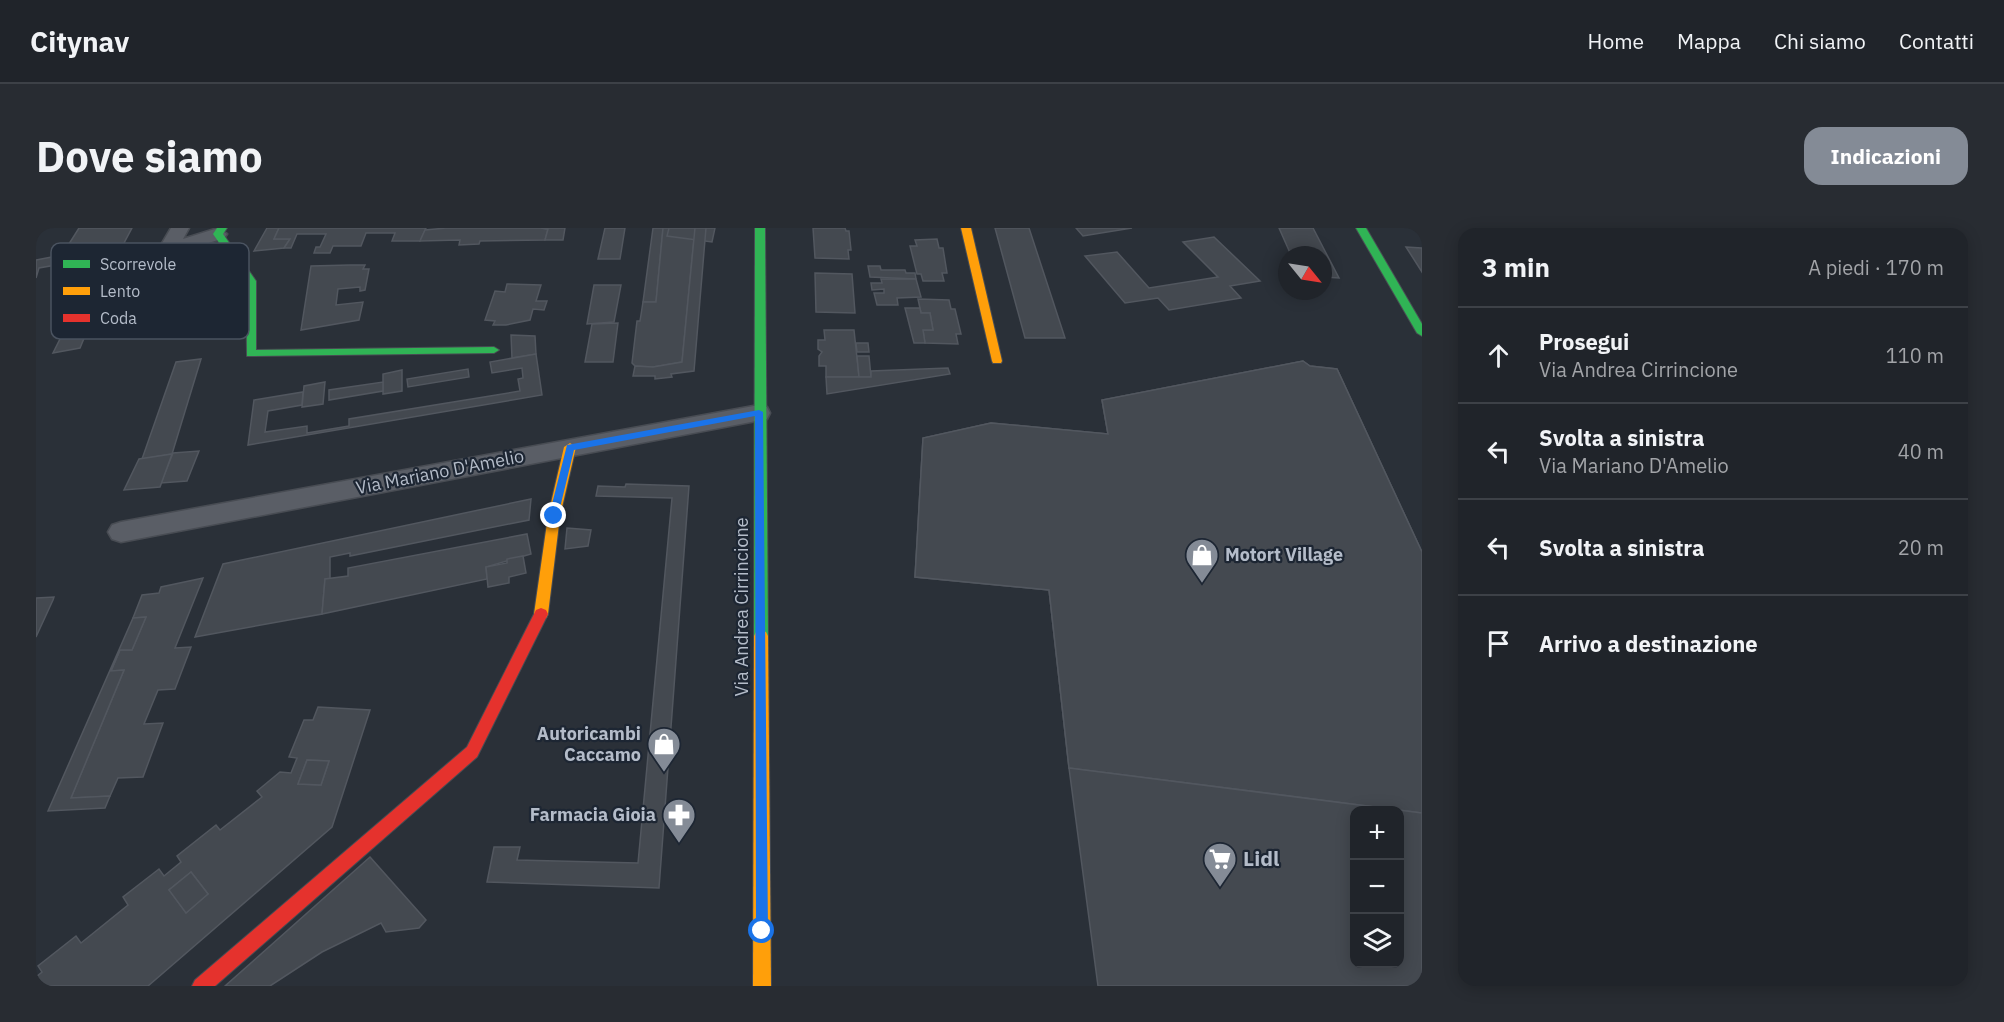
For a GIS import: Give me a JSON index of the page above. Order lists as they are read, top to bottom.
{
  "streets": {
    "street": ["Via Mariano D'Amelio", "Via Andrea Cirrincione"]
  },
  "crossings": [
    ["Via Mariano D'Amelio", "Via Andrea Cirrincione"]
  ],
  "places": {
    "shop": ["Motort Village", "Autoricambi Caccamo"],
    "pharmacy": ["Farmacia Gioia"],
    "supermarket": ["Lidl"]
  },
  "legend": ["Scorrevole", "Lento", "Coda"],
  "north": "bottom right",
  "page": {
    "header": "Citynav",
    "nav": [
      "Home",
      "Mappa",
      "Chi siamo",
      "Contatti"
    ],
    "buttons": "Indicazioni",
    "title": "Dove siamo",
    "heading": ["3 min", "A piedi · 170 m"],
    "list": [
      ["Prosegui", "Via Andrea Cirrincione", "110 m"],
      ["Svolta a sinistra", "Via Mariano D'Amelio", "40 m"],
      ["Svolta a sinistra", "20 m"],
      "Arrivo a destinazione"
    ],
    "map_buttons": ["+", "−"]
  }
}
